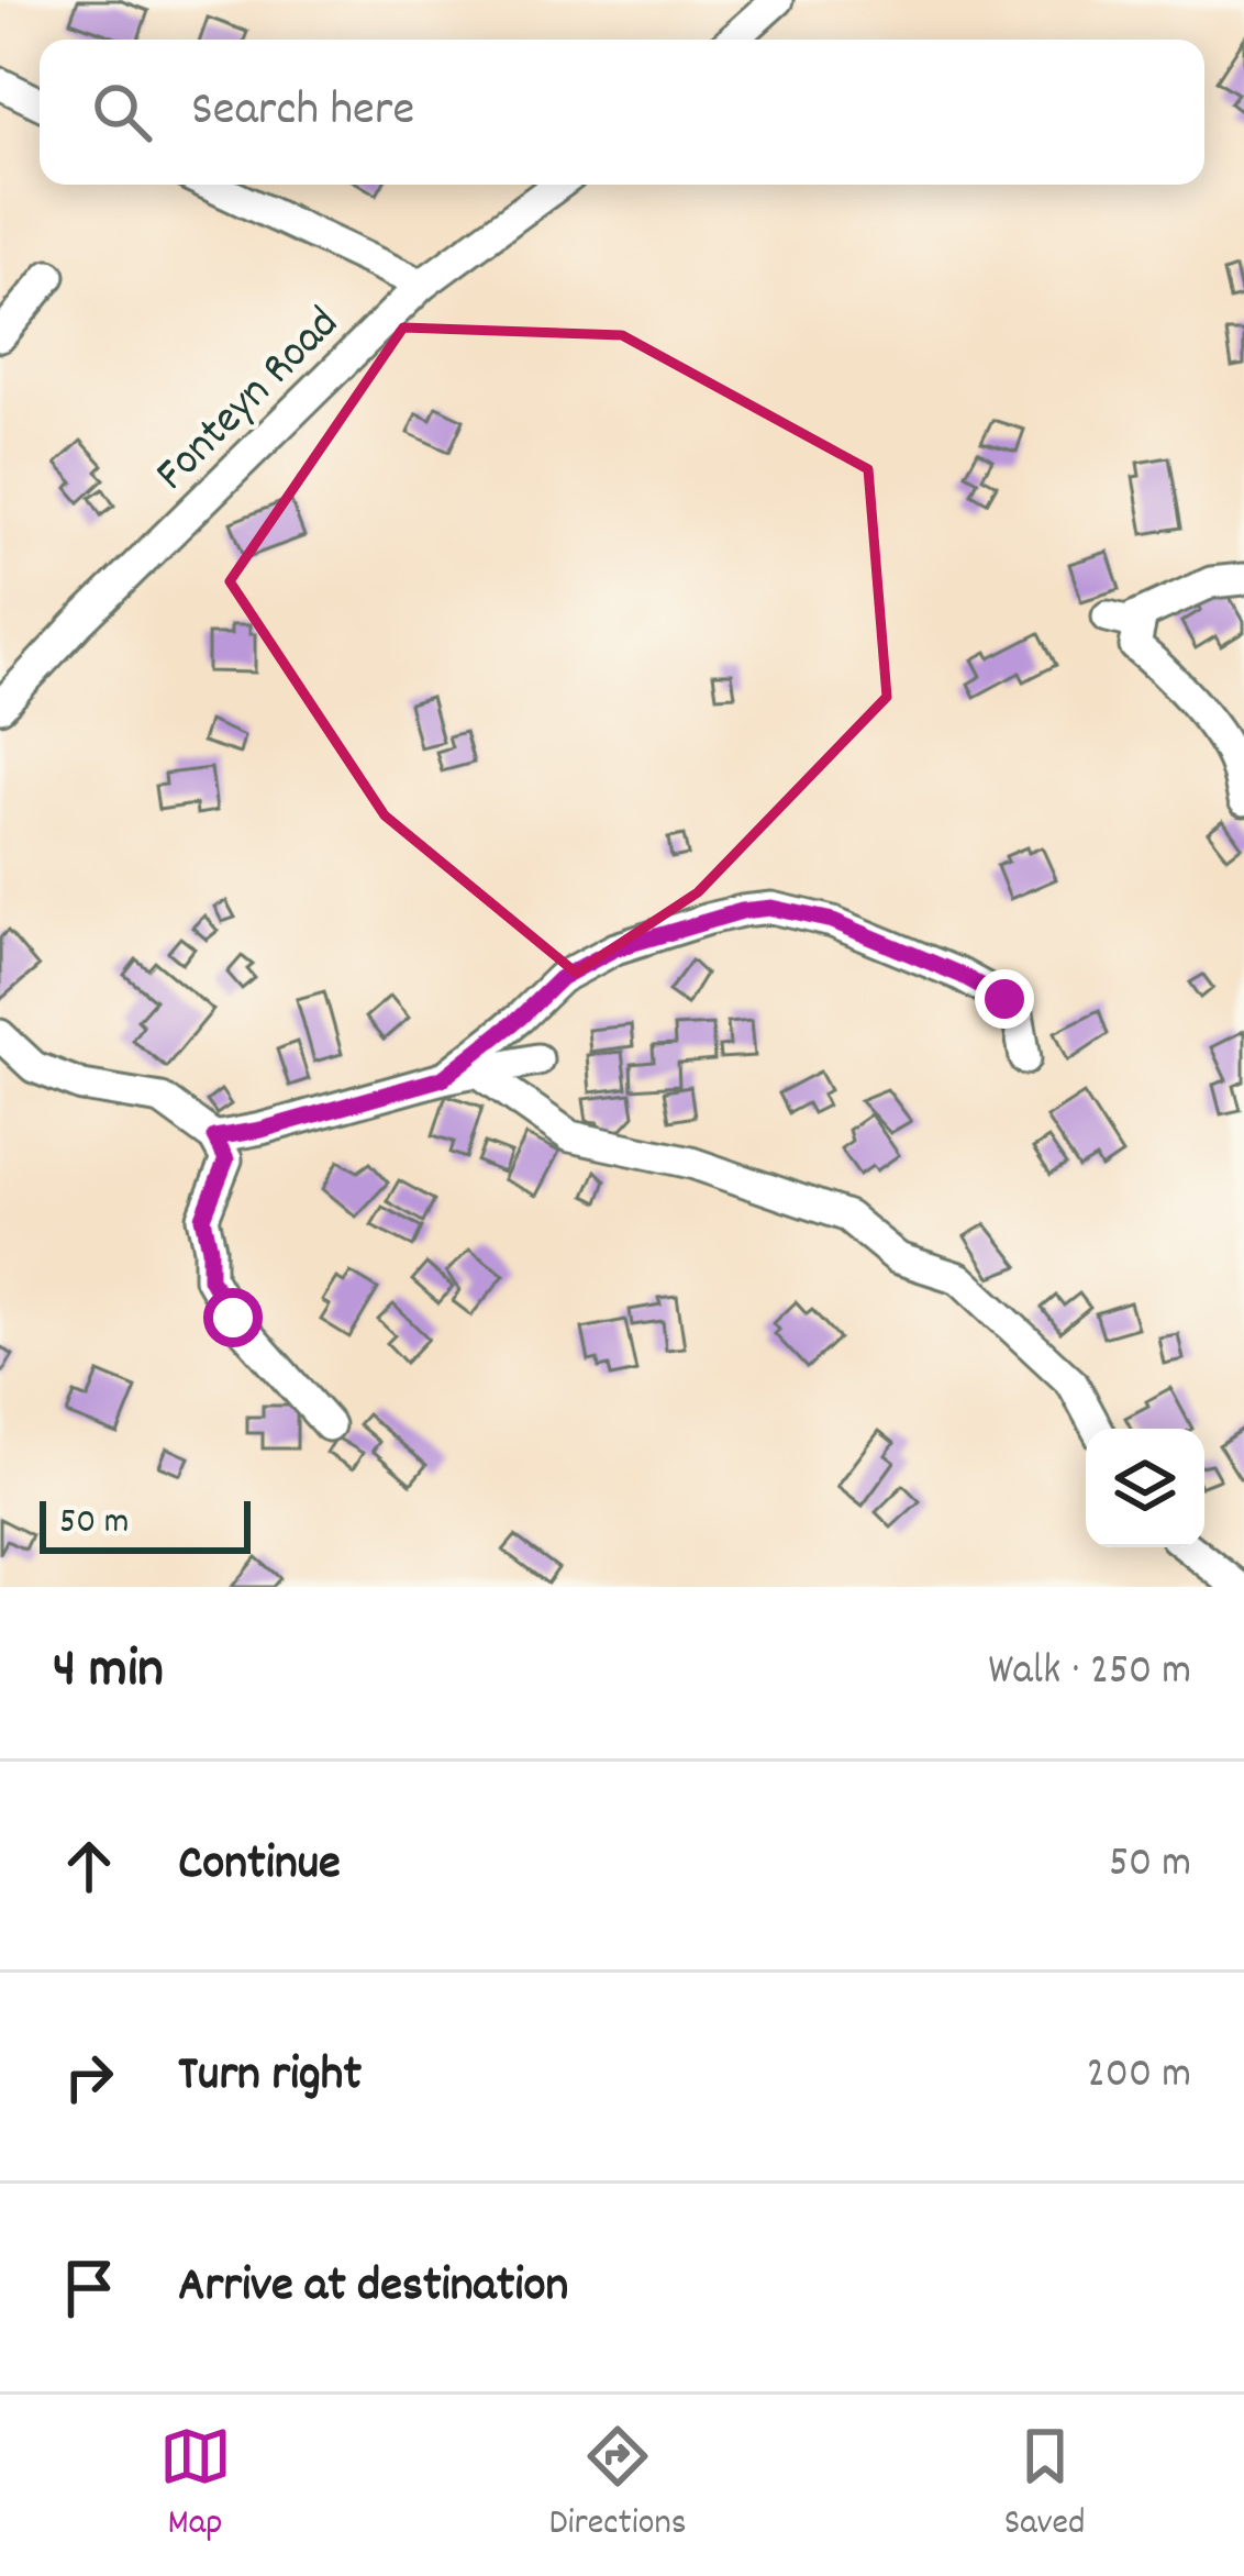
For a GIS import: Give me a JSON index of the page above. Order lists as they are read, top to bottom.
{
  "streets": {
    "street": ["Fonteyn Road"]
  },
  "scale_bar": "50 m",
  "page": {
    "search": "Search here",
    "scale": "50 m",
    "heading": ["4 min", "Walk · 250 m"],
    "list": [
      ["Continue", "50 m"],
      ["Turn right", "200 m"],
      "Arrive at destination"
    ],
    "nav": ["Map", "Directions", "Saved"]
  }
}
